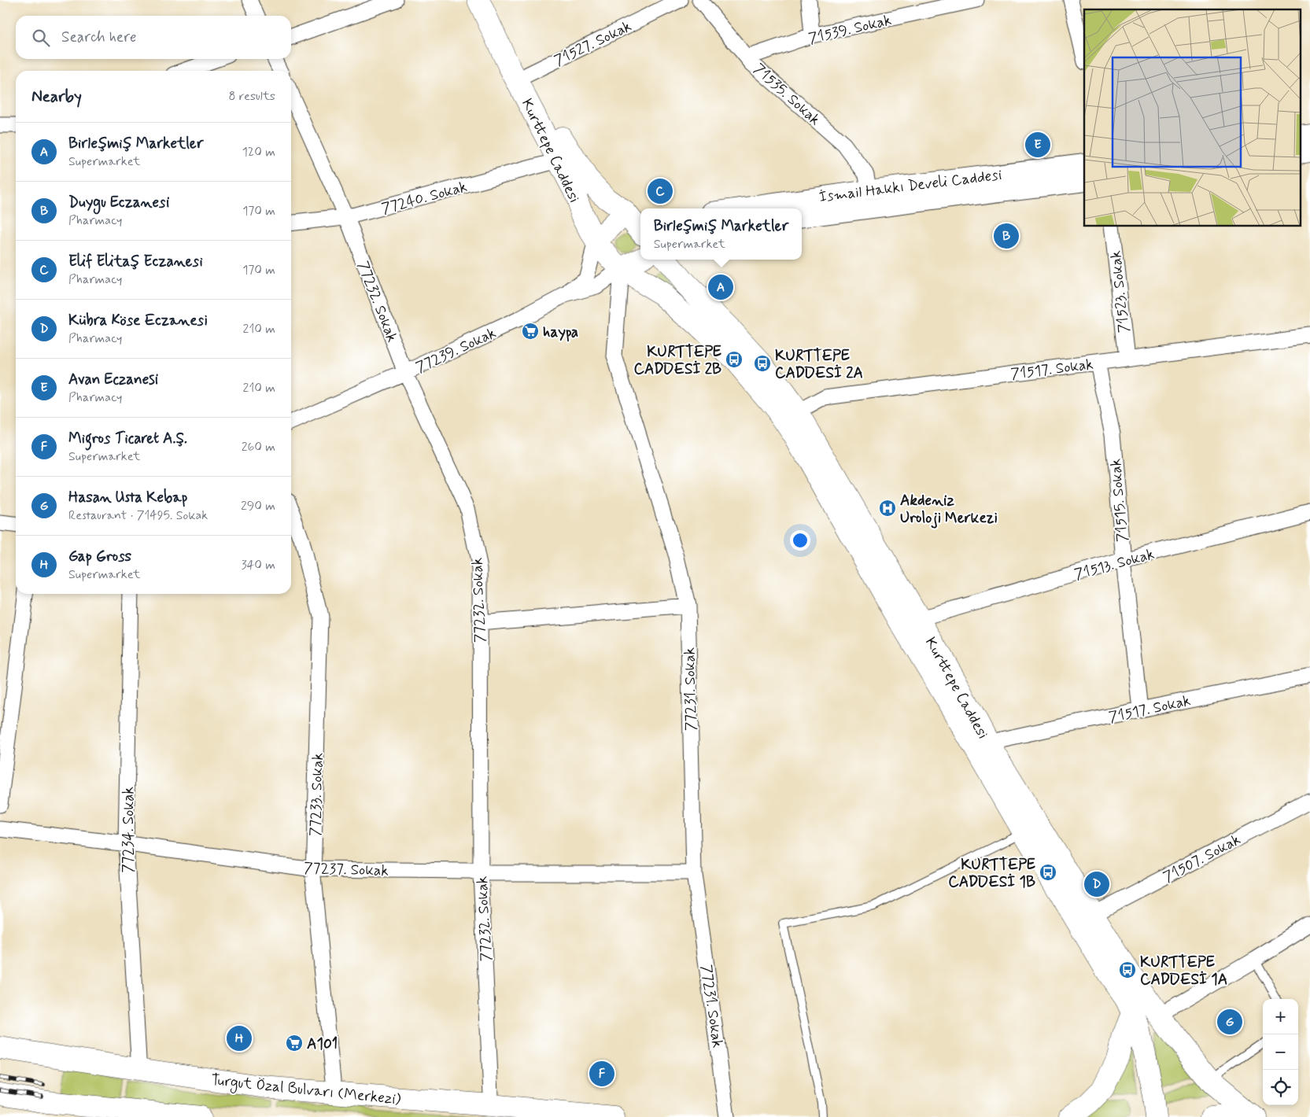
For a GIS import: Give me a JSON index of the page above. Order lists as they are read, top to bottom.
{
  "streets": {
    "main road": ["Kurttepe Caddesi", "Turgut Özal Bulvarı (Merkezi)"],
    "street": [
      "71539. Sokak",
      "71527. Sokak",
      "71535. Sokak",
      "İsmail Hakkı Develi Caddesi",
      "77240. Sokak",
      "71523. Sokak",
      "77232. Sokak",
      "77239. Sokak",
      "71517. Sokak",
      "71515. Sokak",
      "71513. Sokak",
      "77231. Sokak",
      "77233. Sokak",
      "77234. Sokak",
      "71507. Sokak",
      "77237. Sokak"
    ]
  },
  "crossings": [
    ["71539. Sokak", "71535. Sokak"],
    ["71527. Sokak", "Kurttepe Caddesi"],
    ["71535. Sokak", "İsmail Hakkı Develi Caddesi"],
    ["Kurttepe Caddesi", "77240. Sokak"],
    ["Kurttepe Caddesi", "77239. Sokak"],
    ["Kurttepe Caddesi", "71517. Sokak"],
    ["Kurttepe Caddesi", "71513. Sokak"],
    ["Kurttepe Caddesi", "77231. Sokak"],
    ["Kurttepe Caddesi", "71507. Sokak"],
    ["77240. Sokak", "77232. Sokak"],
    ["71523. Sokak", "71517. Sokak"],
    ["77232. Sokak", "77239. Sokak"],
    ["77232. Sokak", "77237. Sokak"],
    ["77232. Sokak", "Turgut Özal Bulvarı (Merkezi)"],
    ["77239. Sokak", "77231. Sokak"],
    ["71517. Sokak", "71515. Sokak"],
    ["71515. Sokak", "71513. Sokak"],
    ["77231. Sokak", "77237. Sokak"],
    ["77233. Sokak", "77237. Sokak"],
    ["77233. Sokak", "Turgut Özal Bulvarı (Merkezi)"],
    ["77234. Sokak", "77237. Sokak"],
    ["77234. Sokak", "Turgut Özal Bulvarı (Merkezi)"]
  ],
  "places": {
    "supermarket": ["haypa", "A101"],
    "bus stop": [
      "KURTTEPE CADDESİ 2B",
      "KURTTEPE CADDESİ 2A",
      "KURTTEPE CADDESİ 1B",
      "KURTTEPE CADDESİ 1A"
    ],
    "hospital": ["Akdeniz Uroloji Merkezi"]
  },
  "page": {
    "search": "Search here",
    "heading": ["Nearby", "8 results"],
    "list": [
      {
        "mark": "A",
        "name": "Birleşmiş Marketler",
        "note": "Supermarket",
        "value": "120 m"
      },
      {
        "mark": "B",
        "name": "Duygu Eczanesi",
        "note": "Pharmacy",
        "value": "170 m"
      },
      {
        "mark": "C",
        "name": "Elif Elitaş Eczanesi",
        "note": "Pharmacy",
        "value": "170 m"
      },
      {
        "mark": "D",
        "name": "Kübra Köse Eczanesi",
        "note": "Pharmacy",
        "value": "210 m"
      },
      {
        "mark": "E",
        "name": "Avan Eczanesi",
        "note": "Pharmacy",
        "value": "210 m"
      },
      {
        "mark": "F",
        "name": "Migros Ticaret A.Ş.",
        "note": "Supermarket",
        "value": "260 m"
      },
      {
        "mark": "G",
        "name": "Hasan Usta Kebap",
        "note": "Restaurant · 71495. Sokak",
        "value": "290 m"
      },
      {
        "mark": "H",
        "name": "Gap Gross",
        "note": "Supermarket",
        "value": "340 m"
      }
    ],
    "pins": [
      "E",
      "C",
      "B",
      "A",
      "D",
      "G",
      "H",
      "F"
    ],
    "popup": ["Birleşmiş Marketler", "Supermarket"],
    "map_buttons": ["+", "−"]
  }
}
